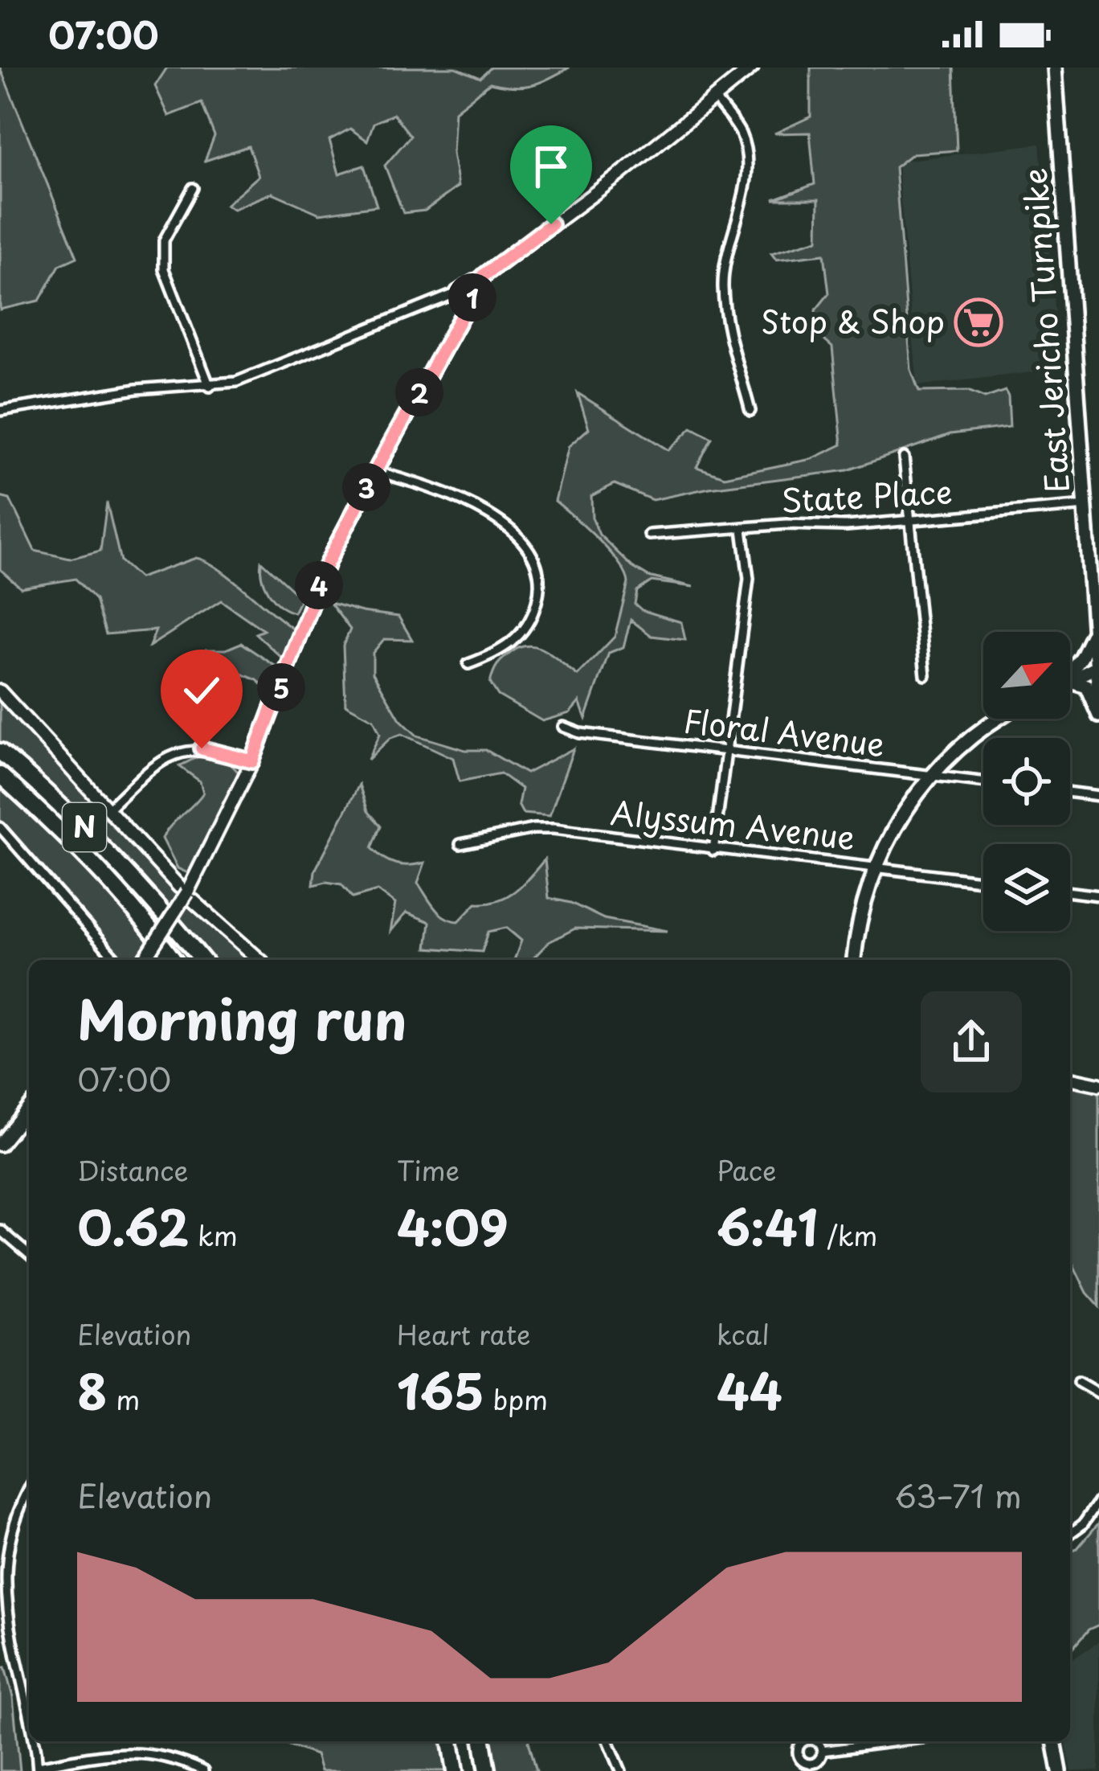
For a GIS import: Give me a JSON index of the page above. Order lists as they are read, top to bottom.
{
  "streets": {
    "highway": ["N"],
    "main road": ["East Jericho Turnpike"],
    "street": ["State Place", "Floral Avenue", "Alyssum Avenue"]
  },
  "crossings": [
    ["East Jericho Turnpike", "State Place"]
  ],
  "places": {
    "supermarket": ["Stop & Shop"]
  },
  "north": "top right",
  "page": {
    "status": "07:00",
    "pins": [
      "1",
      "2",
      "3",
      "4",
      "5"
    ],
    "heading": ["Morning run", "07:00"],
    "stats": [
      ["Distance", "0.62 km"],
      ["Time", "4:09"],
      ["Pace", "6:41 /km"],
      ["Elevation", "8 m"],
      ["Heart rate", "165 bpm"],
      ["kcal", "44"]
    ],
    "chart": ["Elevation", "63–71 m"]
  }
}
